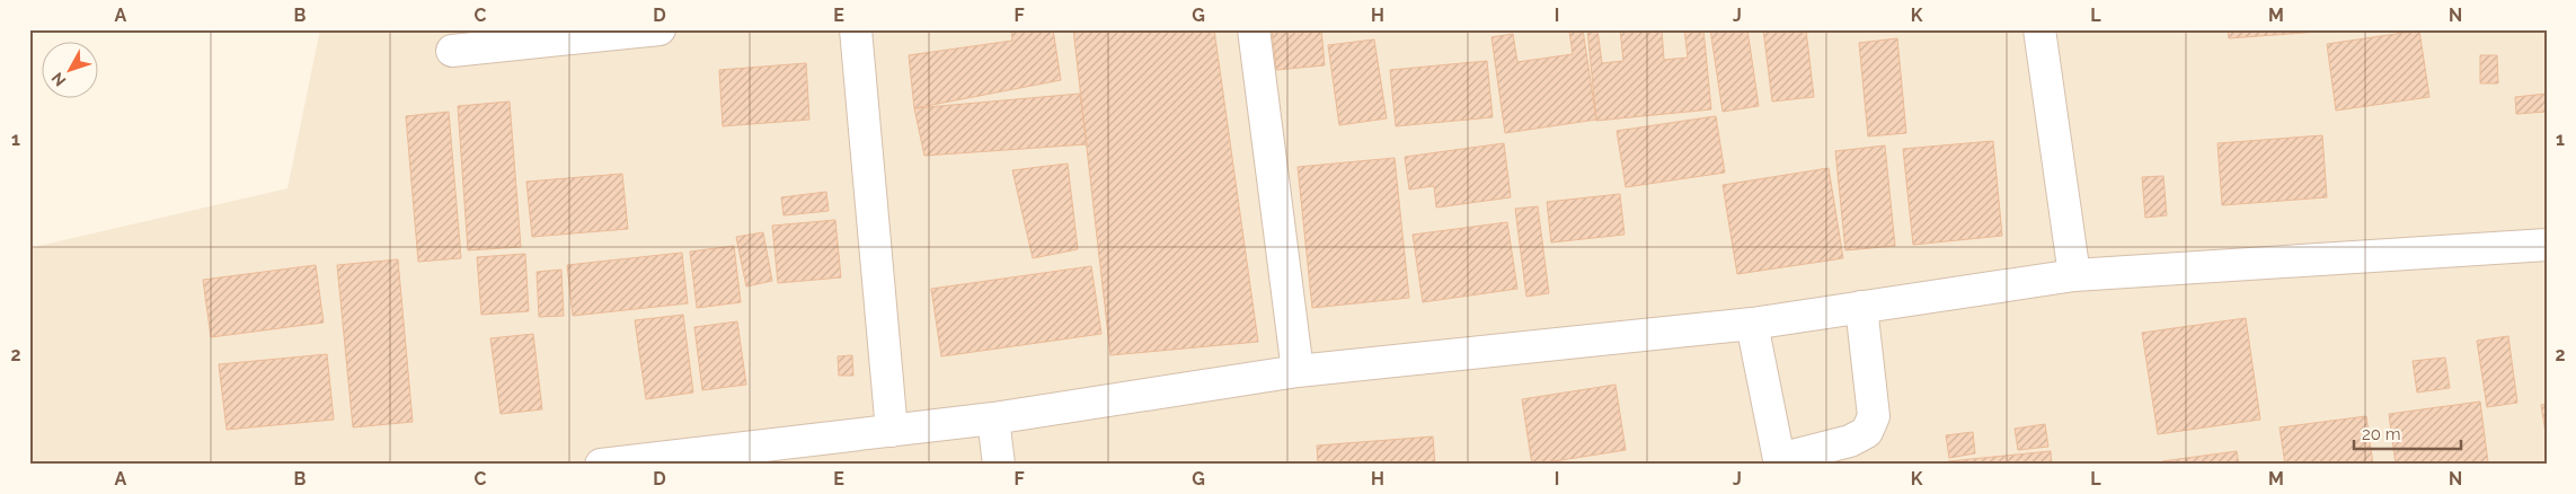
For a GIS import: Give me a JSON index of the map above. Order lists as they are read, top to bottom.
{
  "scale_bar": "20 m",
  "north": "bottom left",
  "grid": {
    "columns": [
      "A",
      "B",
      "C",
      "D",
      "E",
      "F",
      "G",
      "H",
      "I",
      "J",
      "K",
      "L",
      "M",
      "N"
    ],
    "rows": ["1", "2"]
  }
}
